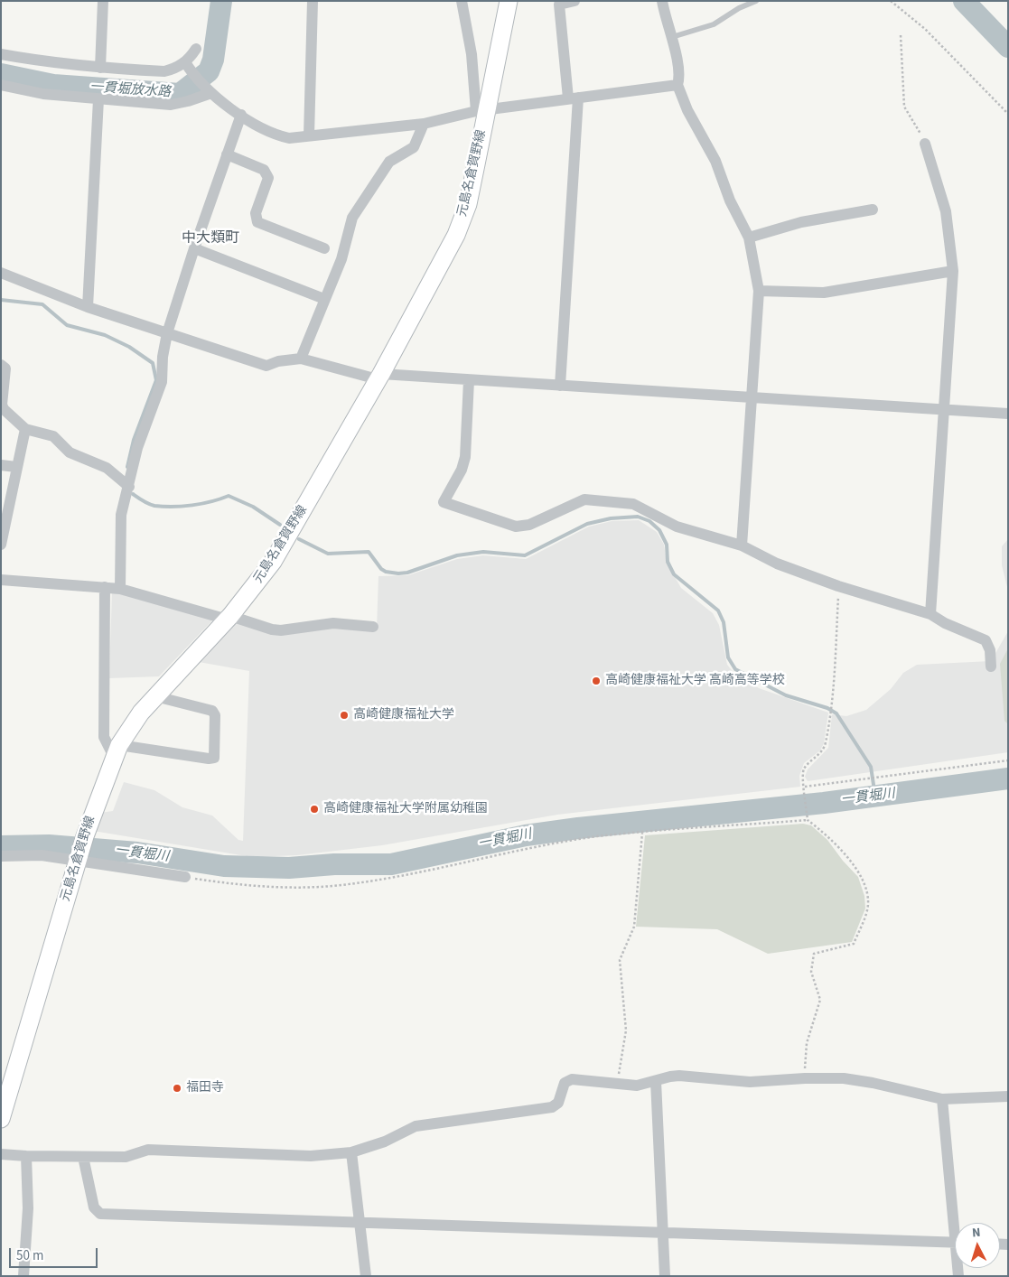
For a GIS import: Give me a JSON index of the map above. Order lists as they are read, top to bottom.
{
  "streets": {
    "main road": ["元島名倉賀野線"]
  },
  "districts": ["中大類町"],
  "water": ["一貫堀放水路", "一貫堀川"],
  "places": [
    "高崎健康福祉大学 高崎高等学校",
    "高崎健康福祉大学",
    "高崎健康福祉大学附属幼稚園",
    "福田寺"
  ],
  "scale_bar": "50 m",
  "north": "top"
}
